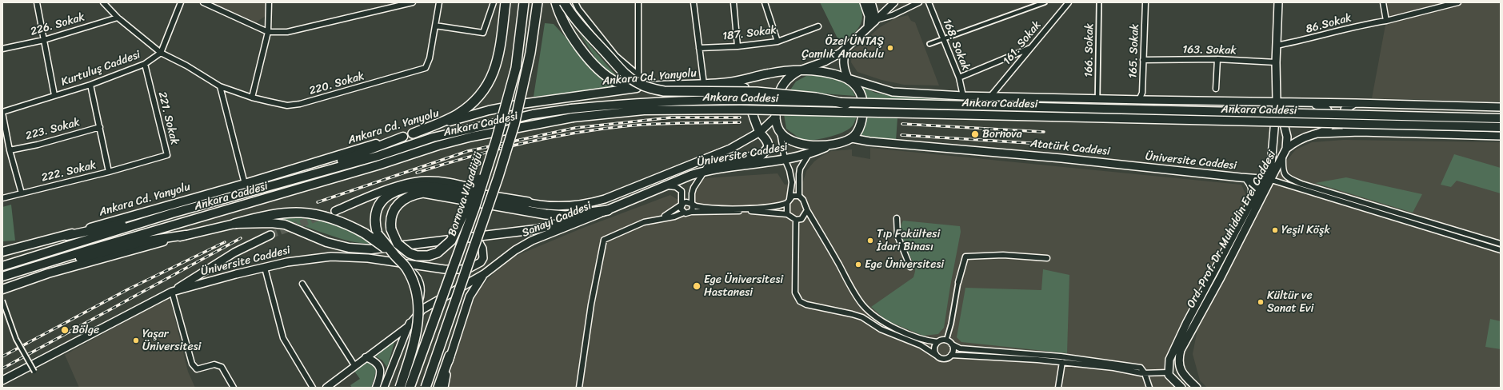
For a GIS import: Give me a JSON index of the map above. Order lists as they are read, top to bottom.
{
  "streets": {
    "highway": ["Bornova Viyadüğü"],
    "main road": [
      "Ankara Cd. Yanyolu",
      "Ankara Caddesi",
      "Atatürk Caddesi",
      "Üniversite Caddesi",
      "Sanayi Caddesi",
      "Ord. Prof. Dr. Muhiddin Erel Caddesi"
    ],
    "street": [
      "86.Sokak",
      "226. Sokak",
      "187. Sokak",
      "161. Sokak",
      "168. Sokak",
      "166. Sokak",
      "163. Sokak",
      "165. Sokak",
      "Kurtuluş Caddesi",
      "220. Sokak",
      "221. Sokak",
      "223. Sokak",
      "222. Sokak"
    ]
  },
  "crossings": [
    ["161. Sokak", "Ankara Caddesi"],
    ["168. Sokak", "Ankara Caddesi"],
    ["166. Sokak", "Ankara Caddesi"],
    ["163. Sokak", "165. Sokak"],
    ["165. Sokak", "Ankara Caddesi"],
    ["Kurtuluş Caddesi", "221. Sokak"],
    ["Kurtuluş Caddesi", "222. Sokak"],
    ["Ankara Cd. Yanyolu", "Ankara Caddesi"],
    ["Ankara Cd. Yanyolu", "Atatürk Caddesi"],
    ["Ankara Cd. Yanyolu", "Üniversite Caddesi"],
    ["Ankara Caddesi", "Atatürk Caddesi"],
    ["Ankara Caddesi", "Üniversite Caddesi"],
    ["Ankara Caddesi", "Ord. Prof. Dr. Muhiddin Erel Caddesi"],
    ["221. Sokak", "222. Sokak"],
    ["223. Sokak", "222. Sokak"],
    ["Atatürk Caddesi", "Üniversite Caddesi"],
    ["Üniversite Caddesi", "Sanayi Caddesi"],
    ["Üniversite Caddesi", "Ord. Prof. Dr. Muhiddin Erel Caddesi"]
  ],
  "places": [
    "Özel ÜNTAŞ Çamlık Anaokulu",
    "Bornova",
    "Yeşil Köşk",
    "Tıp Fakültesi İdari Binası",
    "Ege Üniversitesi",
    "Ege Üniversitesi Hastanesi",
    "Kültür ve Sanat Evi",
    "Bölge",
    "Yaşar Üniversitesi"
  ]
}
